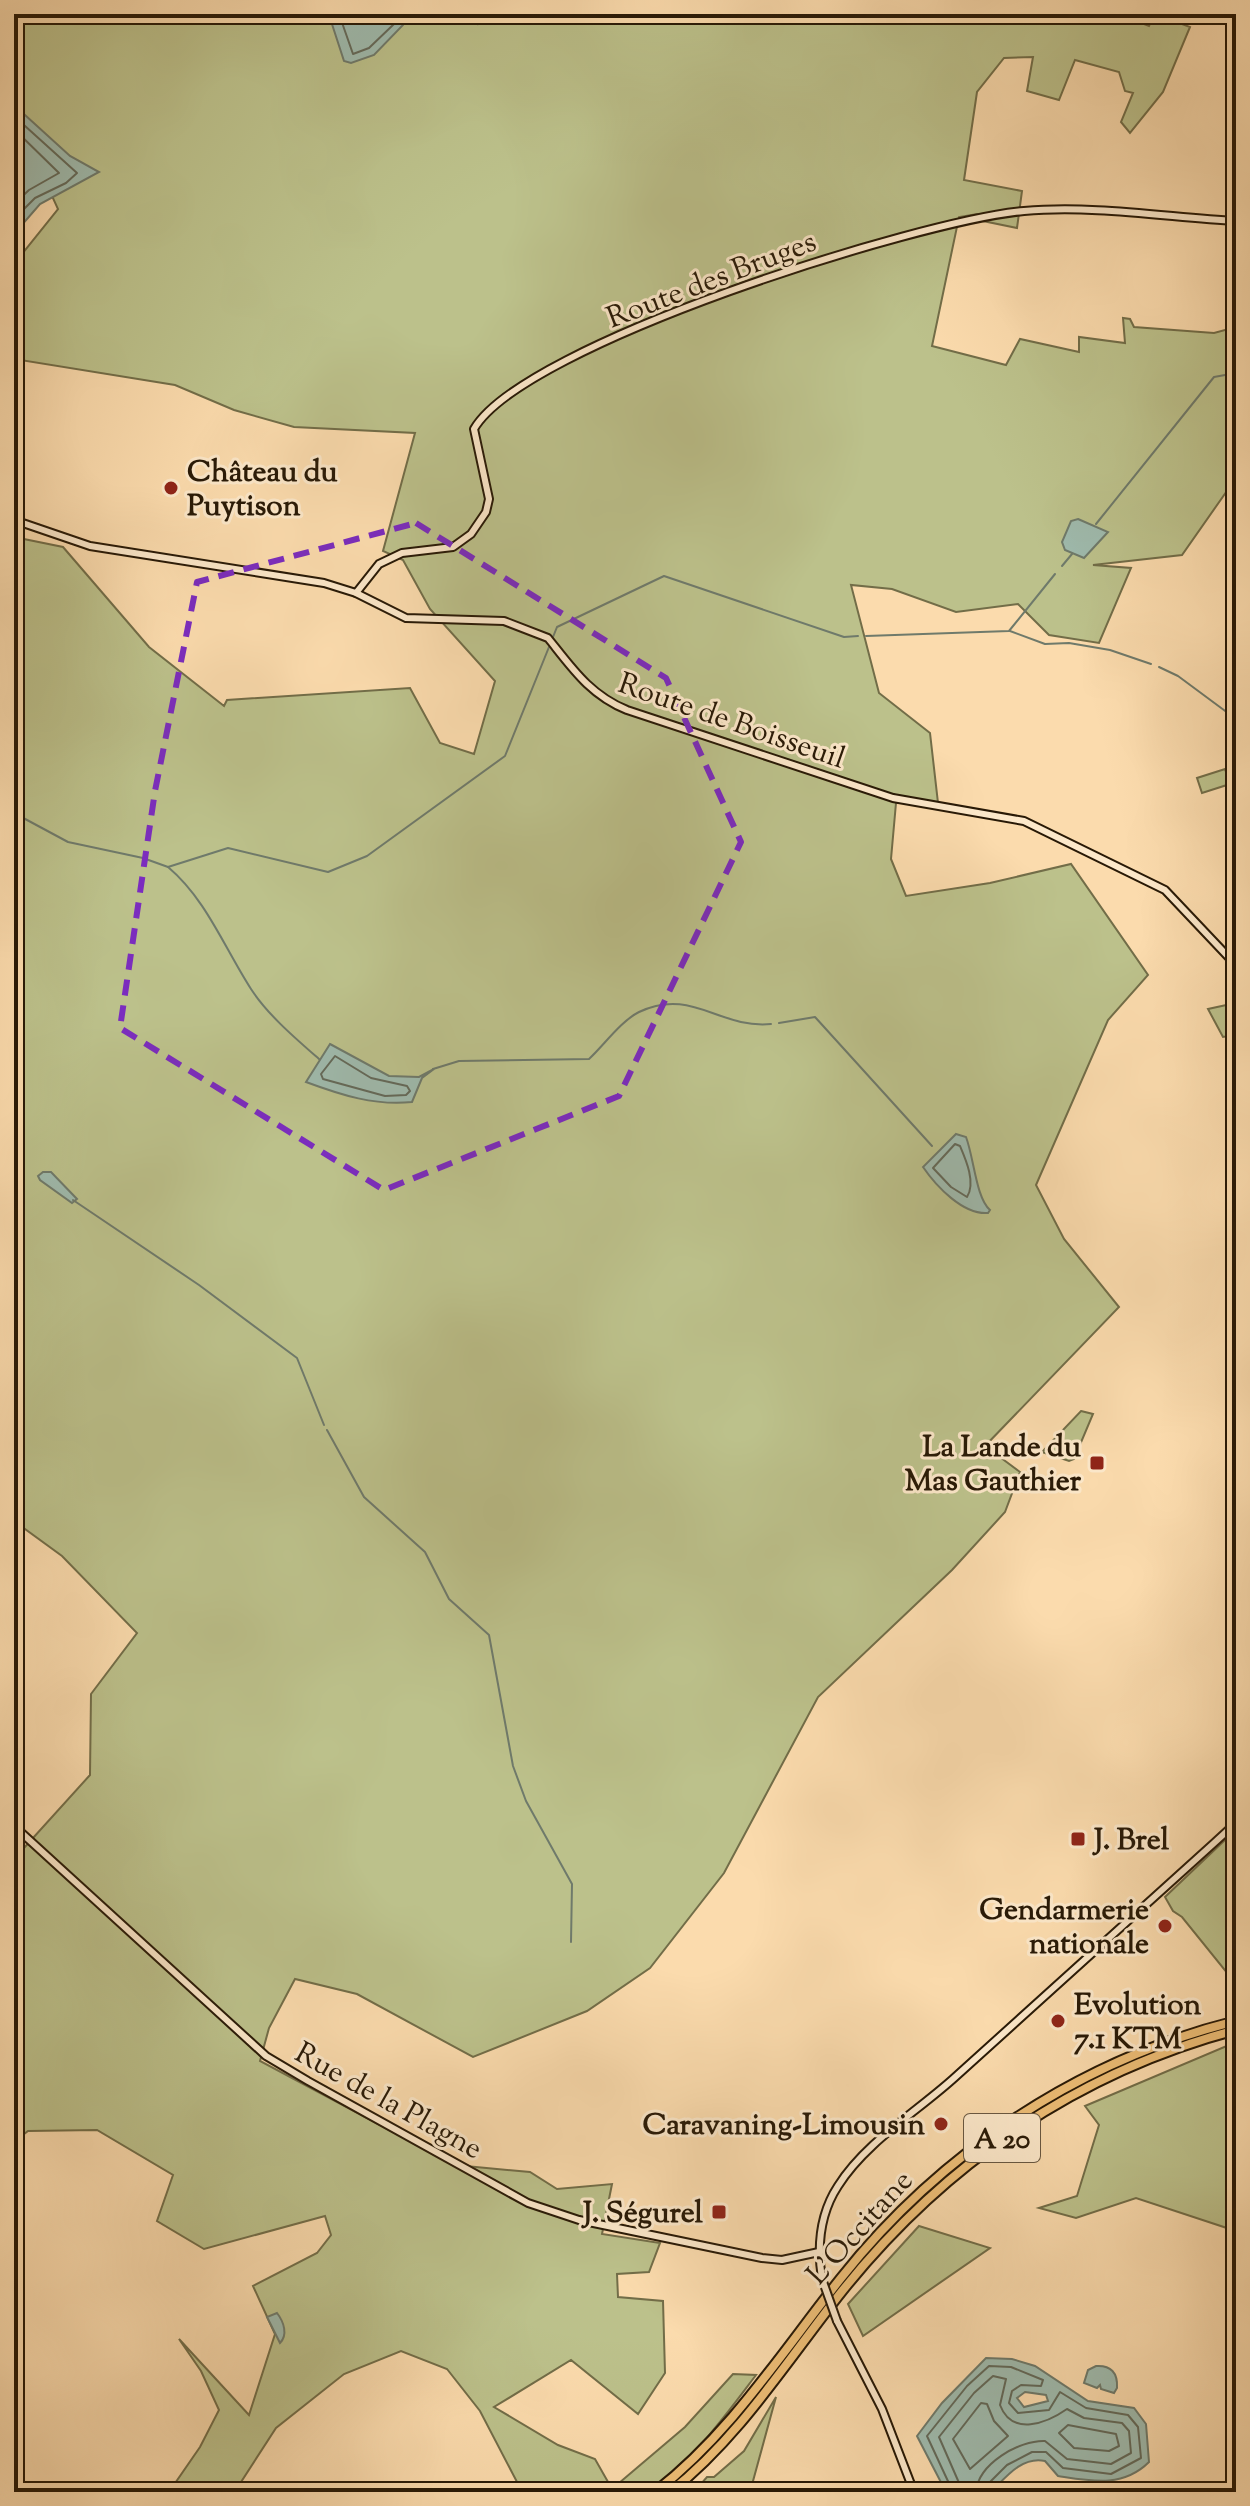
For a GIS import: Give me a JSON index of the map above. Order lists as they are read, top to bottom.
{
  "streets": {
    "highway": ["A 20", "L'Occitane"],
    "main road": ["Route des Bruges", "Route de Boisseuil", "Rue de la Plagne"]
  },
  "crossings": [
    ["Route des Bruges", "Route de Boisseuil"]
  ],
  "places": {
    "other": [
      "Château du Puytison",
      "Gendarmerie nationale",
      "Evolution 7.1 KTM",
      "Caravaning-Limousin"
    ],
    "transit": ["La Lande du Mas Gauthier", "J. Brel", "J. Ségurel"]
  }
}
